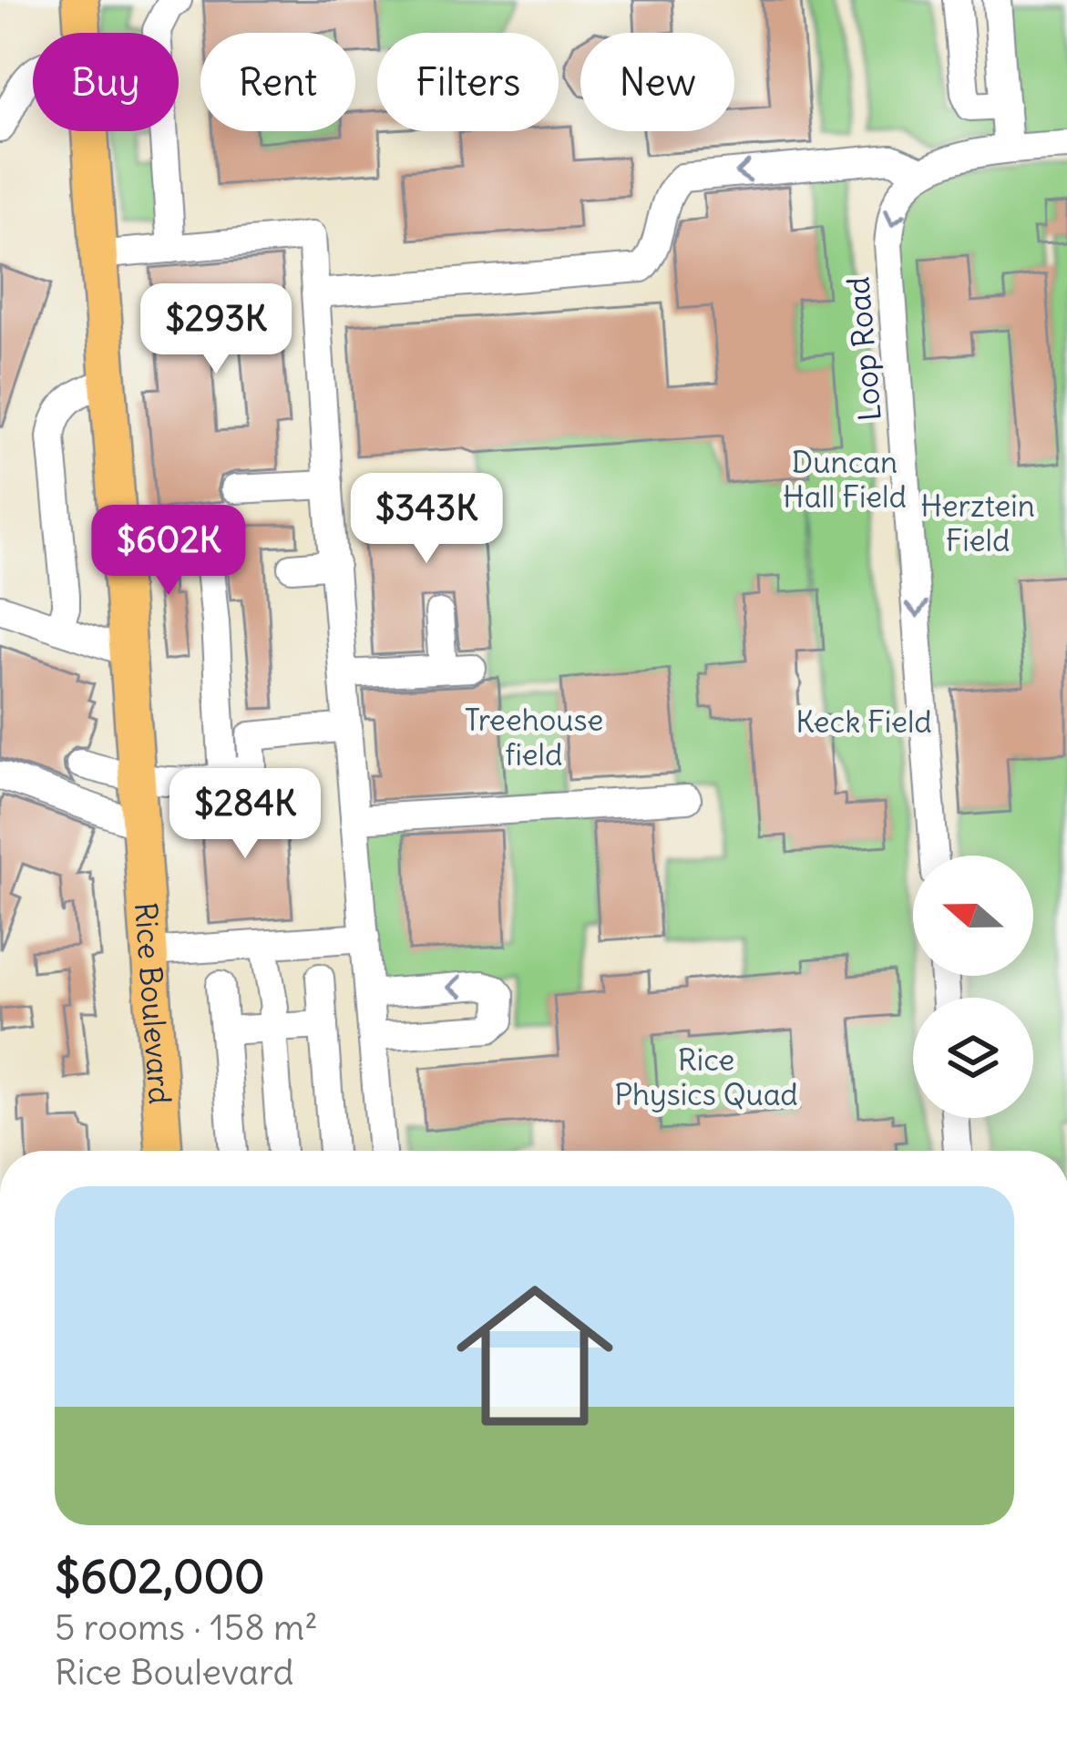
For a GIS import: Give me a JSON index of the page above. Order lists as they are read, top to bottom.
{
  "streets": {
    "main road": ["Rice Boulevard"],
    "street": ["Loop Road"]
  },
  "one_way": ["Loop Road"],
  "parks": [
    "Duncan Hall Field",
    "Herztein Field",
    "Treehouse field",
    "Keck Field",
    "Rice Physics Quad"
  ],
  "north": "left",
  "page": {
    "chip": [
      "Buy",
      "Rent",
      "Filters",
      "New"
    ],
    "price": [
      "$293K",
      "$343K",
      "$602K",
      "$284K"
    ],
    "list": [
      {
        "name": "$602,000",
        "note": "5 rooms · 158 m² · Rice Boulevard"
      }
    ]
  }
}
